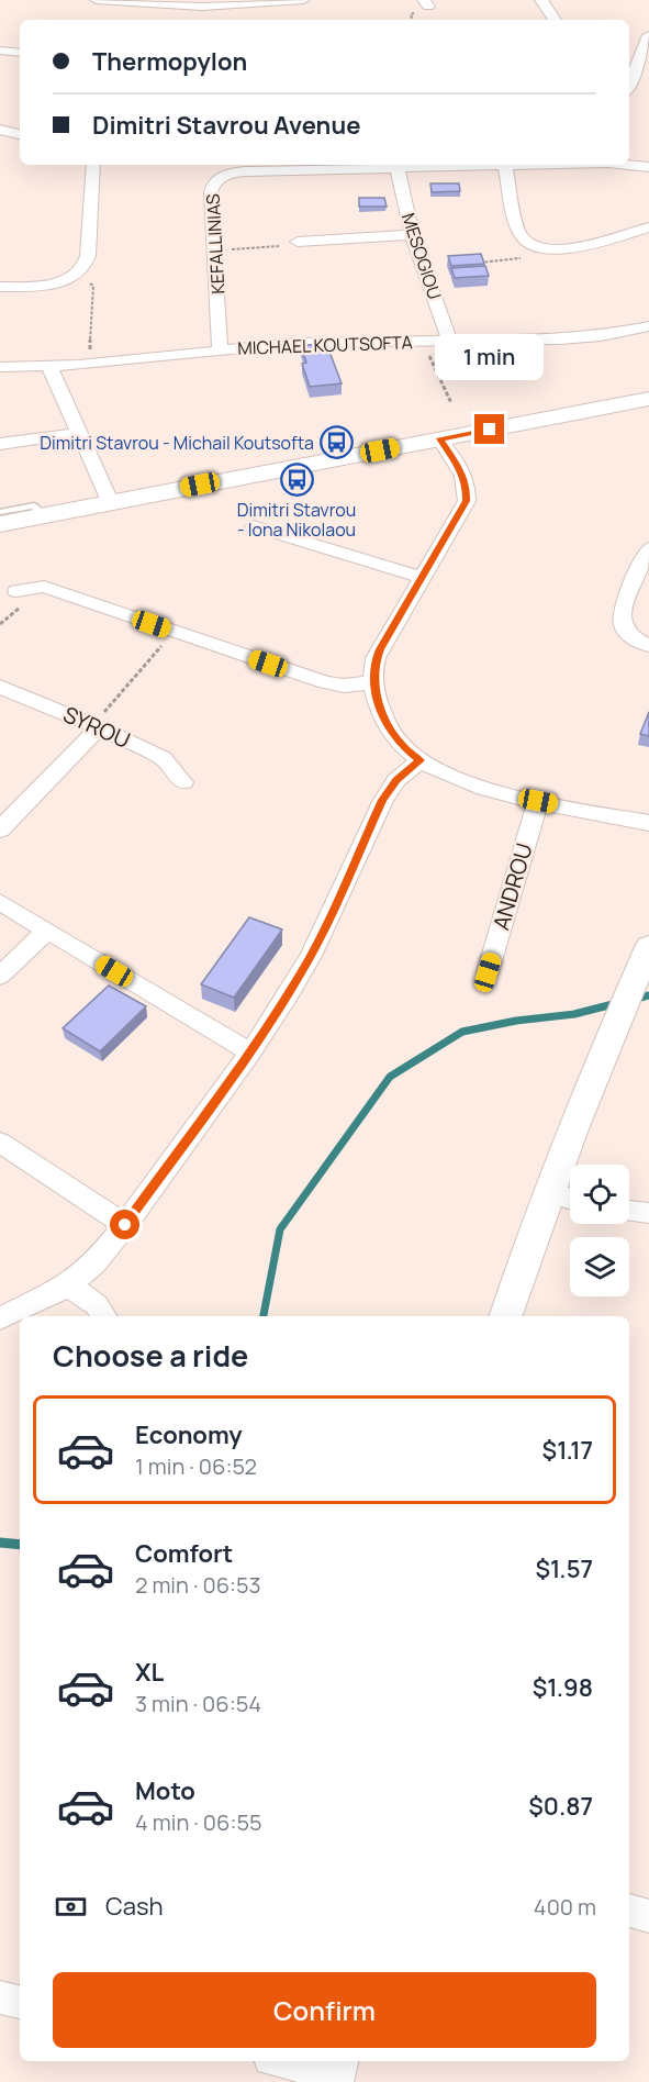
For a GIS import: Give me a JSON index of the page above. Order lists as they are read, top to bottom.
{
  "streets": {
    "street": [
      "KEFALLINIAS",
      "MESOGIOU",
      "MICHAEL KOUTSOFTA",
      "SYROU",
      "ANDROU"
    ]
  },
  "crossings": [
    ["KEFALLINIAS", "MESOGIOU"],
    ["KEFALLINIAS", "MICHAEL KOUTSOFTA"],
    ["MESOGIOU", "MICHAEL KOUTSOFTA"]
  ],
  "places": {
    "bus stop": ["Dimitri Stavrou - Michail Koutsofta", "Dimitri Stavrou - Iona Nikolaou"]
  },
  "page": {
    "banner": ["Thermopylon", "Dimitri Stavrou Avenue"],
    "bubble": "1 min",
    "heading": "Choose a ride",
    "list": [
      {
        "name": "Economy",
        "note": "1 min · 06:52",
        "value": "$1.17"
      },
      {
        "name": "Comfort",
        "note": "2 min · 06:53",
        "value": "$1.57"
      },
      {
        "name": "XL",
        "note": "3 min · 06:54",
        "value": "$1.98"
      },
      {
        "name": "Moto",
        "note": "4 min · 06:55",
        "value": "$0.87"
      }
    ],
    "pay": ["Cash", "400 m"],
    "buttons": "Confirm"
  }
}
